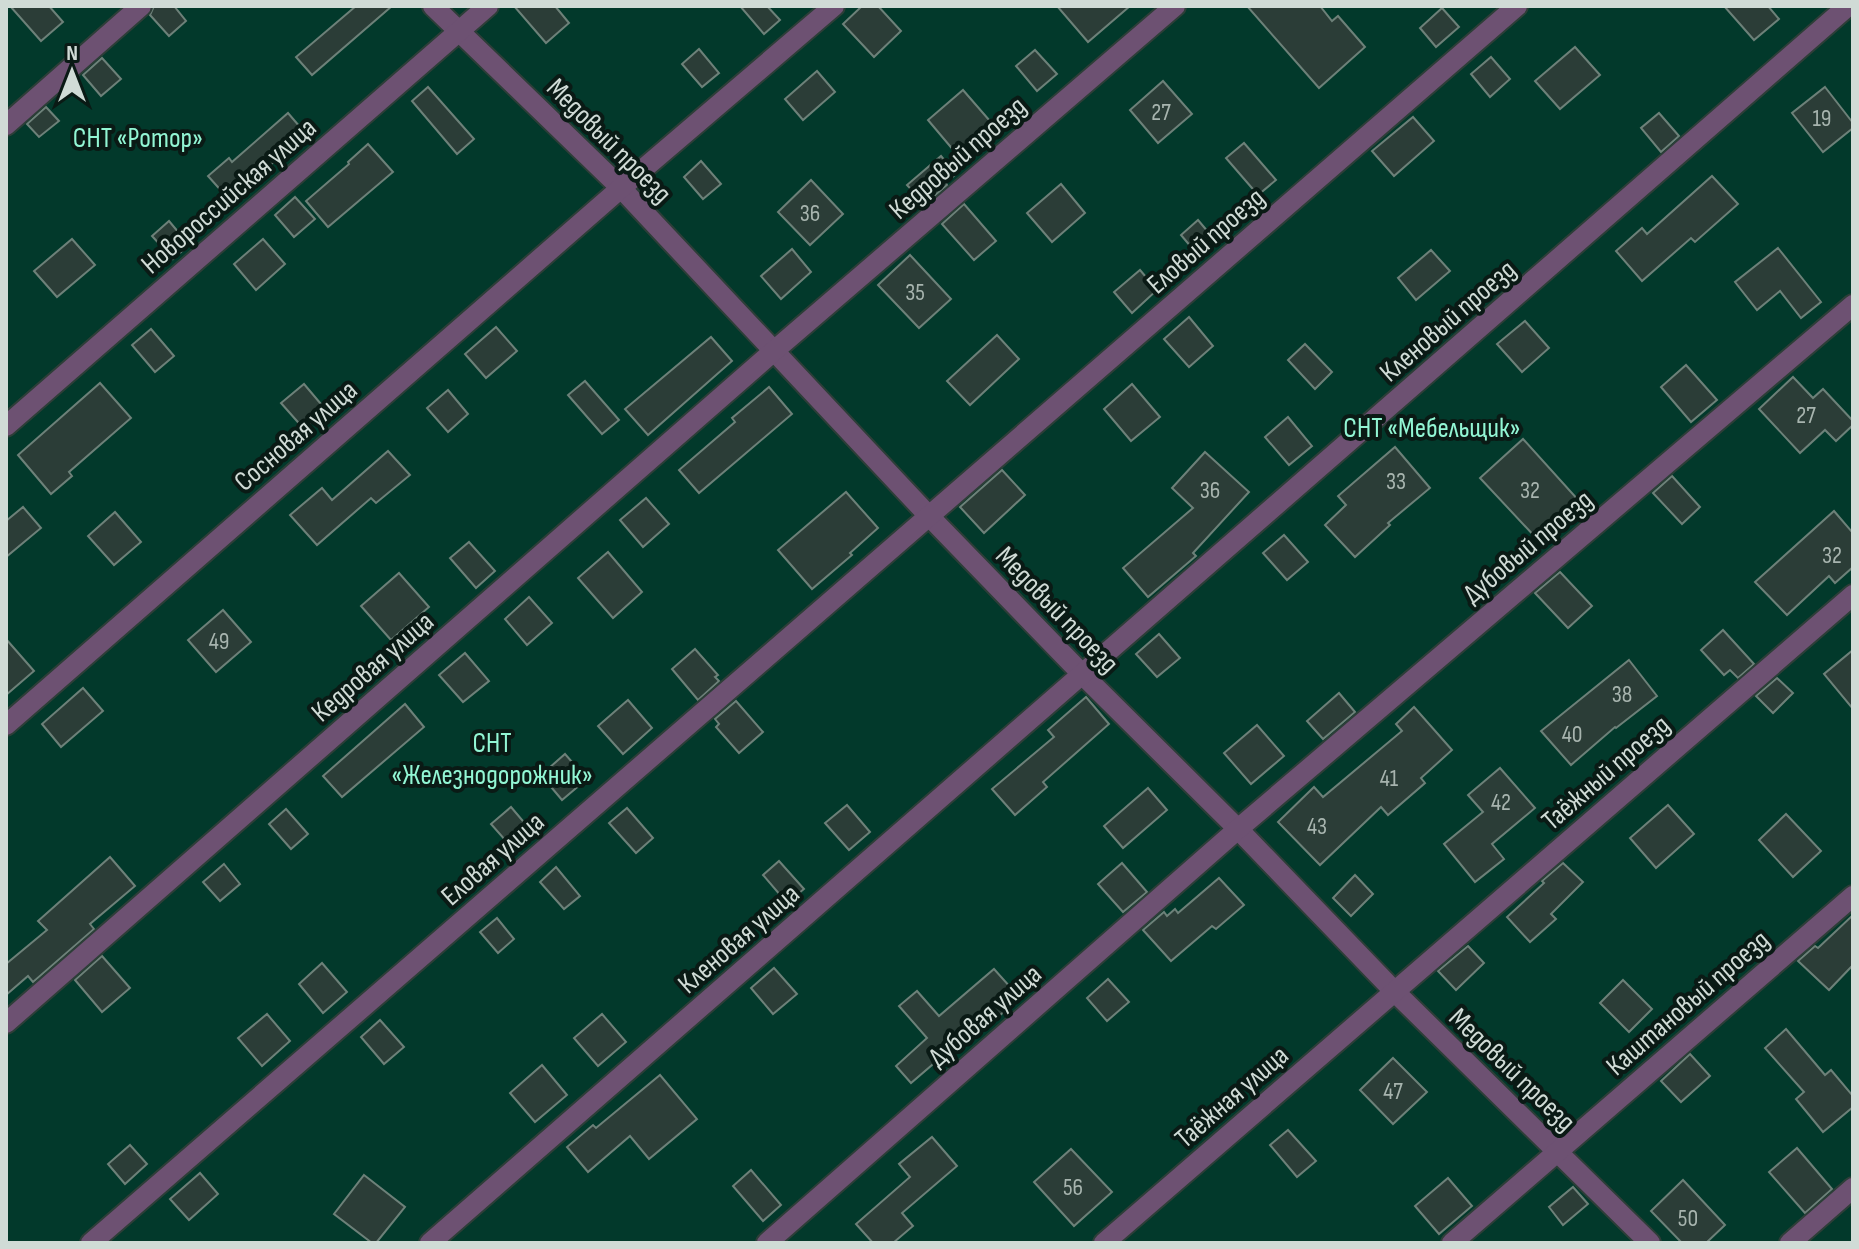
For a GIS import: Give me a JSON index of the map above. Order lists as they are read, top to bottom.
{
  "streets": {
    "street": [
      "Медовый проезд",
      "Кедровый проезд",
      "Новороссийская улица",
      "Еловый проезд",
      "Кленовый проезд",
      "Сосновая улица",
      "Дубовый проезд",
      "Кедровая улица",
      "Таёжный проезд",
      "Еловая улица",
      "Кленовая улица",
      "Каштановый проезд",
      "Дубовая улица",
      "Таёжная улица"
    ]
  },
  "crossings": [
    ["Медовый проезд", "Кедровый проезд"],
    ["Медовый проезд", "Новороссийская улица"],
    ["Медовый проезд", "Еловый проезд"],
    ["Медовый проезд", "Кленовый проезд"],
    ["Медовый проезд", "Сосновая улица"],
    ["Медовый проезд", "Дубовый проезд"],
    ["Медовый проезд", "Кедровая улица"],
    ["Медовый проезд", "Таёжный проезд"],
    ["Медовый проезд", "Еловая улица"],
    ["Медовый проезд", "Кленовая улица"],
    ["Медовый проезд", "Каштановый проезд"],
    ["Медовый проезд", "Дубовая улица"],
    ["Медовый проезд", "Таёжная улица"],
    ["Кедровый проезд", "Кедровая улица"],
    ["Еловый проезд", "Еловая улица"],
    ["Кленовый проезд", "Кленовая улица"],
    ["Дубовый проезд", "Дубовая улица"],
    ["Таёжный проезд", "Таёжная улица"]
  ],
  "parks": ["СНТ «Ротор»", "СНТ «Мебельщик»", "СНТ «Железнодорожник»"],
  "house_numbers": [
    "27",
    "19",
    "36",
    "35",
    "27",
    "33",
    "36",
    "32",
    "32",
    "49",
    "38",
    "40",
    "41",
    "42",
    "43",
    "47",
    "56",
    "50"
  ],
  "north": "top"
}
